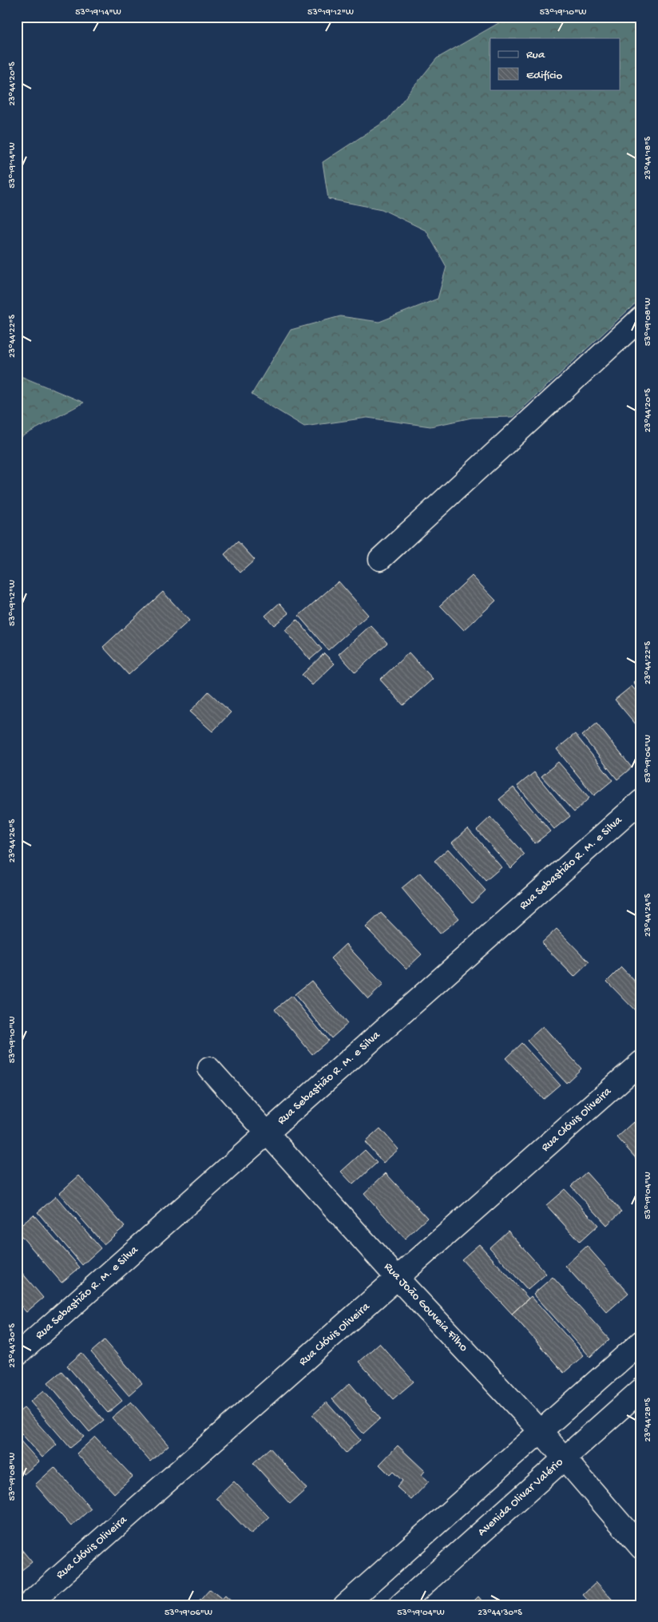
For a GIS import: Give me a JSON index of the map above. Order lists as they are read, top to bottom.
{
  "streets": {
    "street": [
      "Rua Sebastião R. M. e Silva",
      "Rua Clóvis Oliveira",
      "Rua João Gouveia Filho",
      "Avenida Olivar Valério"
    ]
  },
  "crossings": [
    ["Rua Sebastião R. M. e Silva", "Rua João Gouveia Filho"],
    ["Rua Clóvis Oliveira", "Rua João Gouveia Filho"],
    ["Rua João Gouveia Filho", "Avenida Olivar Valério"]
  ],
  "legend": ["Rua", "Edifício"],
  "coordinates": [
    "53°19'14\"W",
    "53°19'12\"W",
    "53°19'10\"W",
    "23°44'20\"S",
    "23°44'18\"S",
    "53°19'08\"W",
    "23°44'22\"S",
    "53°19'06\"W",
    "23°44'26\"S",
    "23°44'24\"S",
    "53°19'04\"W",
    "23°44'30\"S",
    "23°44'28\"S"
  ]
}
